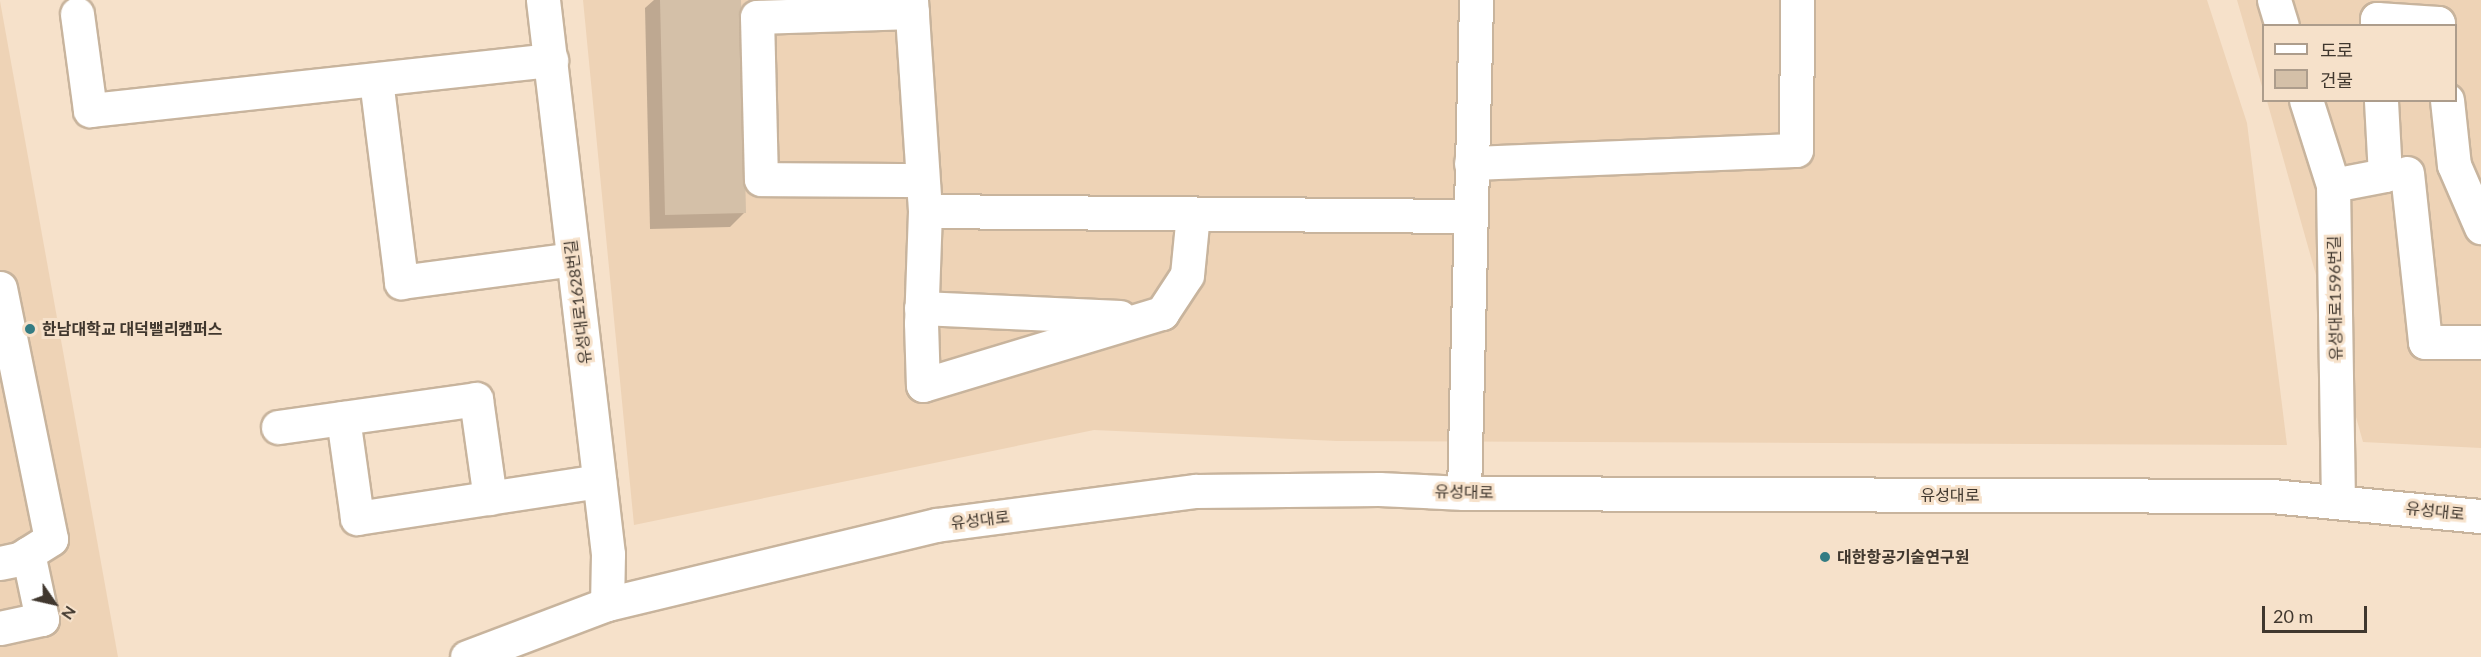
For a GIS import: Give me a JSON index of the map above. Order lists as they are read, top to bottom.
{
  "streets": {
    "main road": ["유성대로1596번길", "유성대로1628번길", "유성대로"]
  },
  "crossings": [
    ["유성대로1596번길", "유성대로"],
    ["유성대로1628번길", "유성대로"]
  ],
  "places": ["한남대학교 대덕밸리캠퍼스", "대한항공기술연구원"],
  "legend": ["도로", "건물"],
  "scale_bar": "20 m",
  "north": "bottom right"
}
